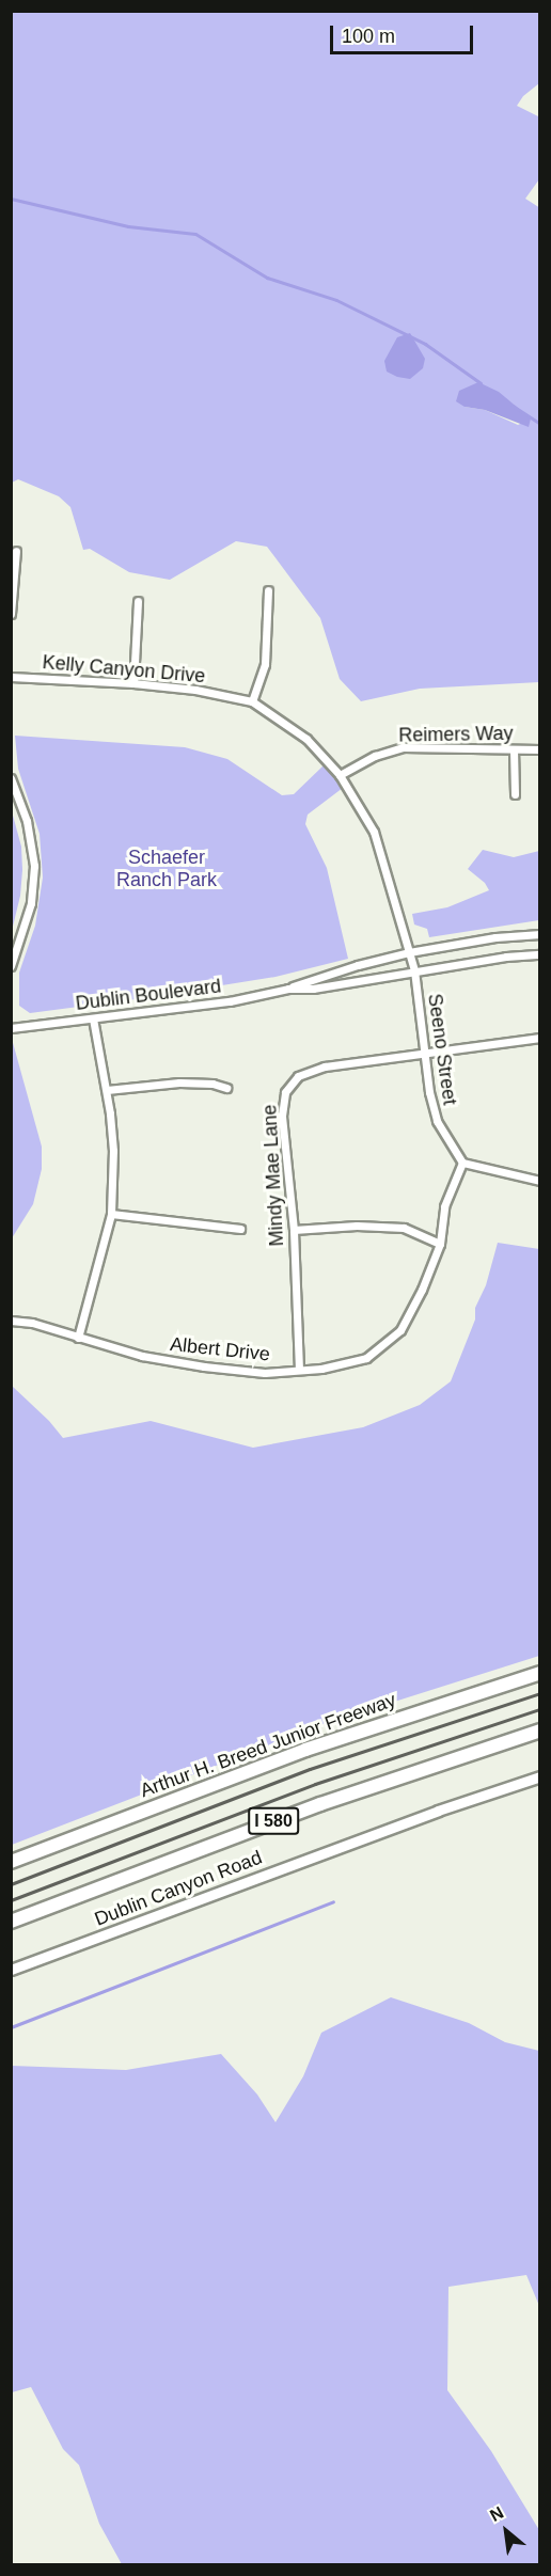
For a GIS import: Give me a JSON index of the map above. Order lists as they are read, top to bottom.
{
  "streets": {
    "highway": ["Arthur H. Breed Junior Freeway", "I 580"],
    "main road": ["Dublin Canyon Road"],
    "street": [
      "Kelly Canyon Drive",
      "Reimers Way",
      "Dublin Boulevard",
      "Seeno Street",
      "Mindy Mae Lane",
      "Albert Drive"
    ]
  },
  "crossings": [
    ["Kelly Canyon Drive", "Reimers Way"],
    ["Kelly Canyon Drive", "Dublin Boulevard"],
    ["Kelly Canyon Drive", "Seeno Street"],
    ["Dublin Boulevard", "Seeno Street"],
    ["Seeno Street", "Mindy Mae Lane"],
    ["Seeno Street", "Albert Drive"],
    ["Mindy Mae Lane", "Albert Drive"]
  ],
  "parks": ["Schaefer Ranch Park"],
  "scale_bar": "100 m",
  "north": "top left"
}
